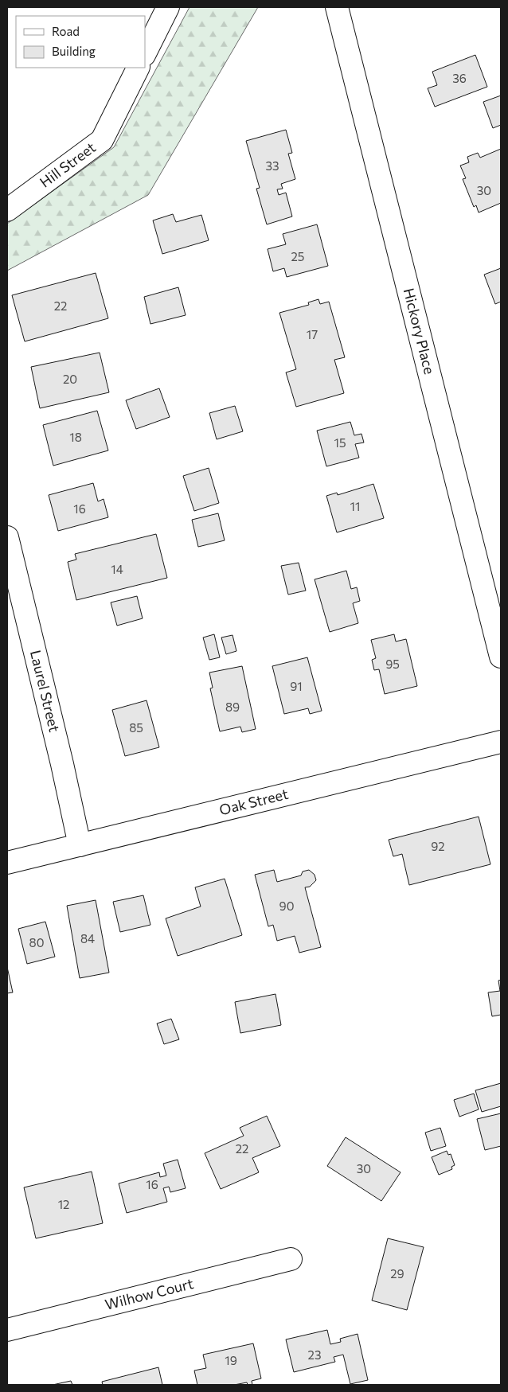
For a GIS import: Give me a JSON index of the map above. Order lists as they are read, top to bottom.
{
  "streets": {
    "street": [
      "Hill Street",
      "Hickory Place",
      "Laurel Street",
      "Oak Street",
      "Wilhow Court"
    ]
  },
  "crossings": [
    ["Laurel Street", "Oak Street"]
  ],
  "house_numbers": [
    "36",
    "33",
    "30",
    "25",
    "22",
    "17",
    "20",
    "18",
    "15",
    "11",
    "16",
    "14",
    "95",
    "91",
    "89",
    "85",
    "92",
    "90",
    "84",
    "80",
    "22",
    "30",
    "16",
    "12",
    "29",
    "23",
    "19"
  ],
  "legend": ["Road", "Building"]
}
